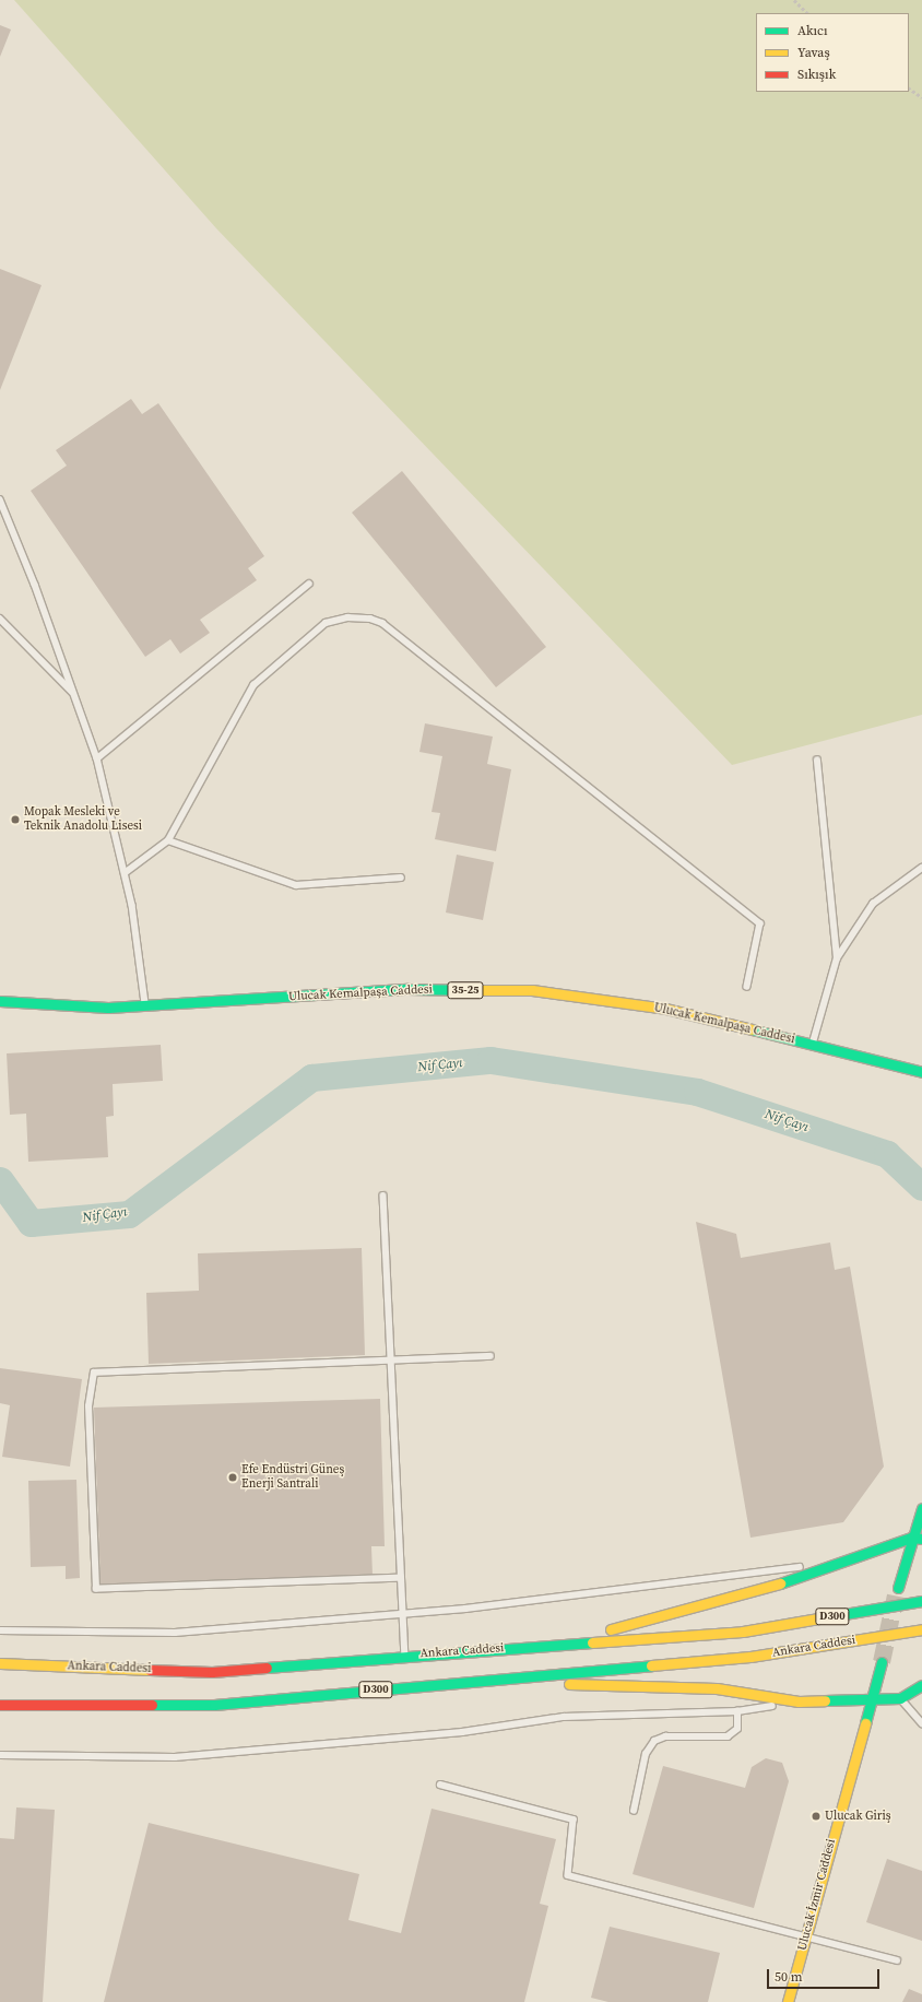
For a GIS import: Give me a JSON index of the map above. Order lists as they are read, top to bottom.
{
  "streets": {
    "main road": [
      "35-25",
      "Ulucak Kemalpaşa Caddesi",
      "D300",
      "Ankara Caddesi",
      "Ulucak İzmir Caddesi"
    ]
  },
  "water": ["Nif Çayı"],
  "places": ["Mopak Mesleki ve Teknik Anadolu Lisesi", "Efe Endüstri Güneş Enerji Santrali", "Ulucak Giriş"],
  "legend": ["Akıcı", "Yavaş", "Sıkışık"],
  "scale_bar": "50 m"
}
